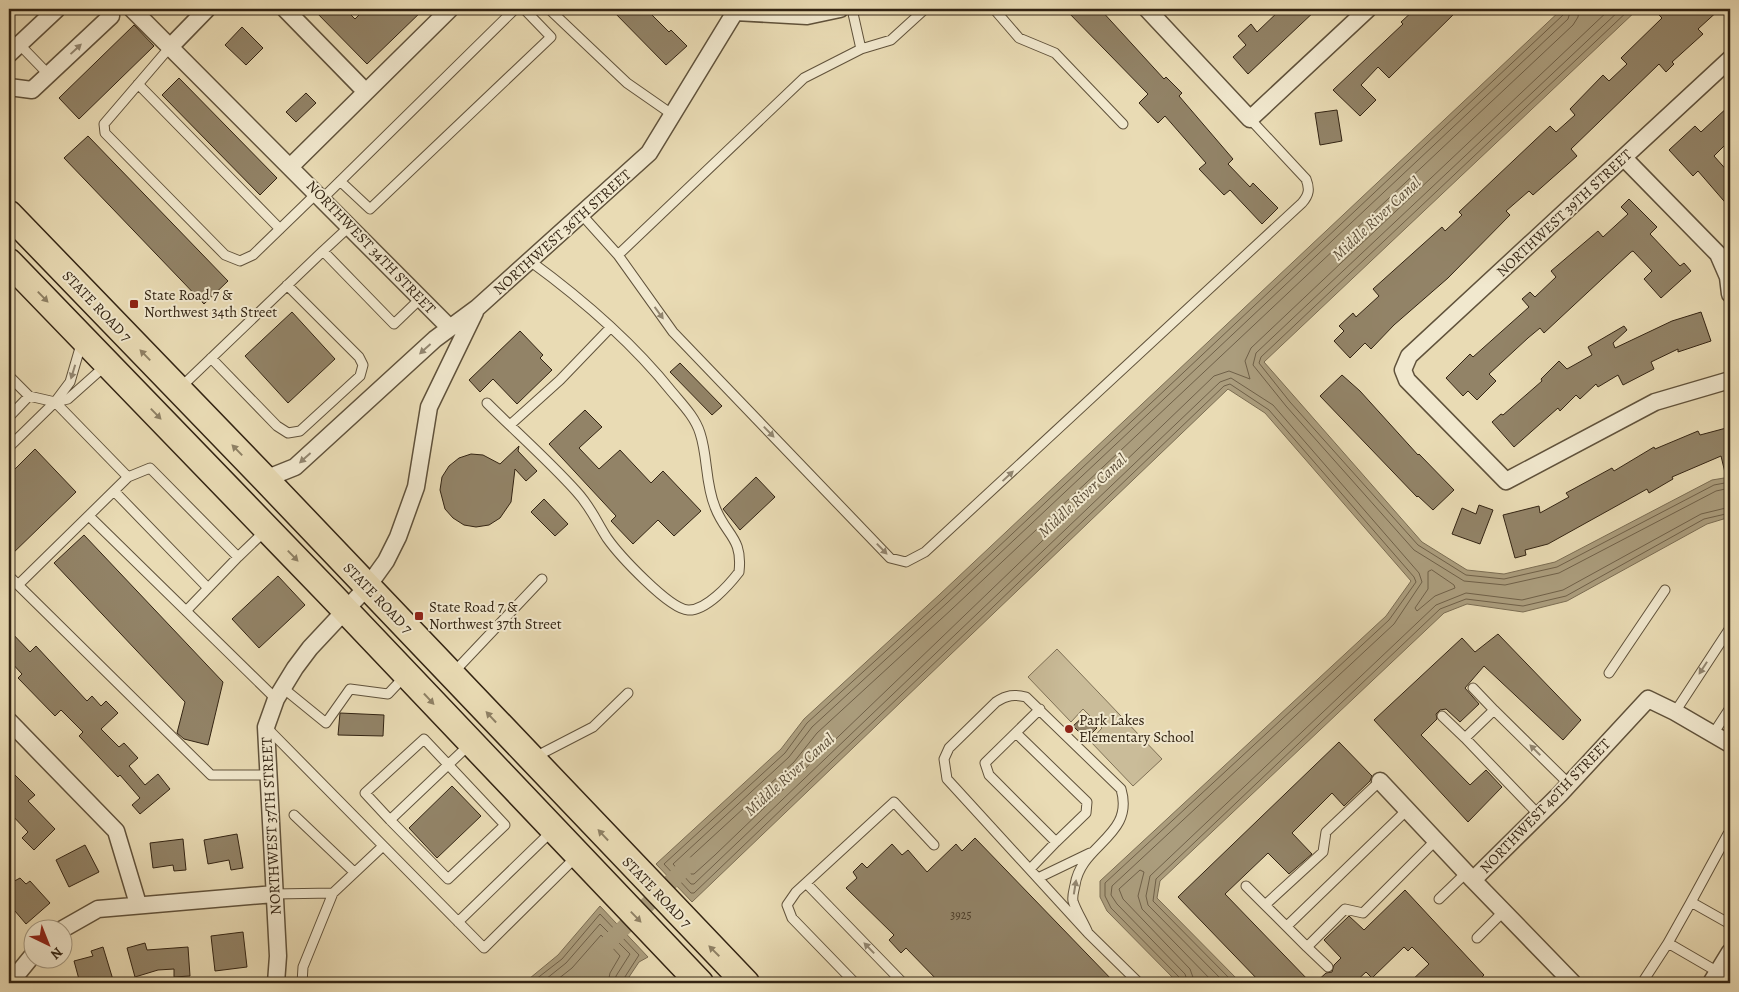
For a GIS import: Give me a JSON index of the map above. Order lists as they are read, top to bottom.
{
  "streets": {
    "main road": ["STATE ROAD 7"],
    "street": [
      "NORTHWEST 39TH STREET",
      "NORTHWEST 36TH STREET",
      "NORTHWEST 34TH STREET",
      "NORTHWEST 40TH STREET",
      "NORTHWEST 37TH STREET"
    ]
  },
  "crossings": [
    ["NORTHWEST 36TH STREET", "NORTHWEST 34TH STREET"],
    ["NORTHWEST 36TH STREET", "STATE ROAD 7"],
    ["NORTHWEST 36TH STREET", "NORTHWEST 37TH STREET"],
    ["STATE ROAD 7", "NORTHWEST 37TH STREET"]
  ],
  "water": ["Middle River Canal"],
  "places": {
    "transit": ["State Road 7 & Northwest 34th Street", "State Road 7 & Northwest 37th Street"],
    "other": ["Park Lakes Elementary School"]
  },
  "house_numbers": ["3925"],
  "north": "bottom right"
}
